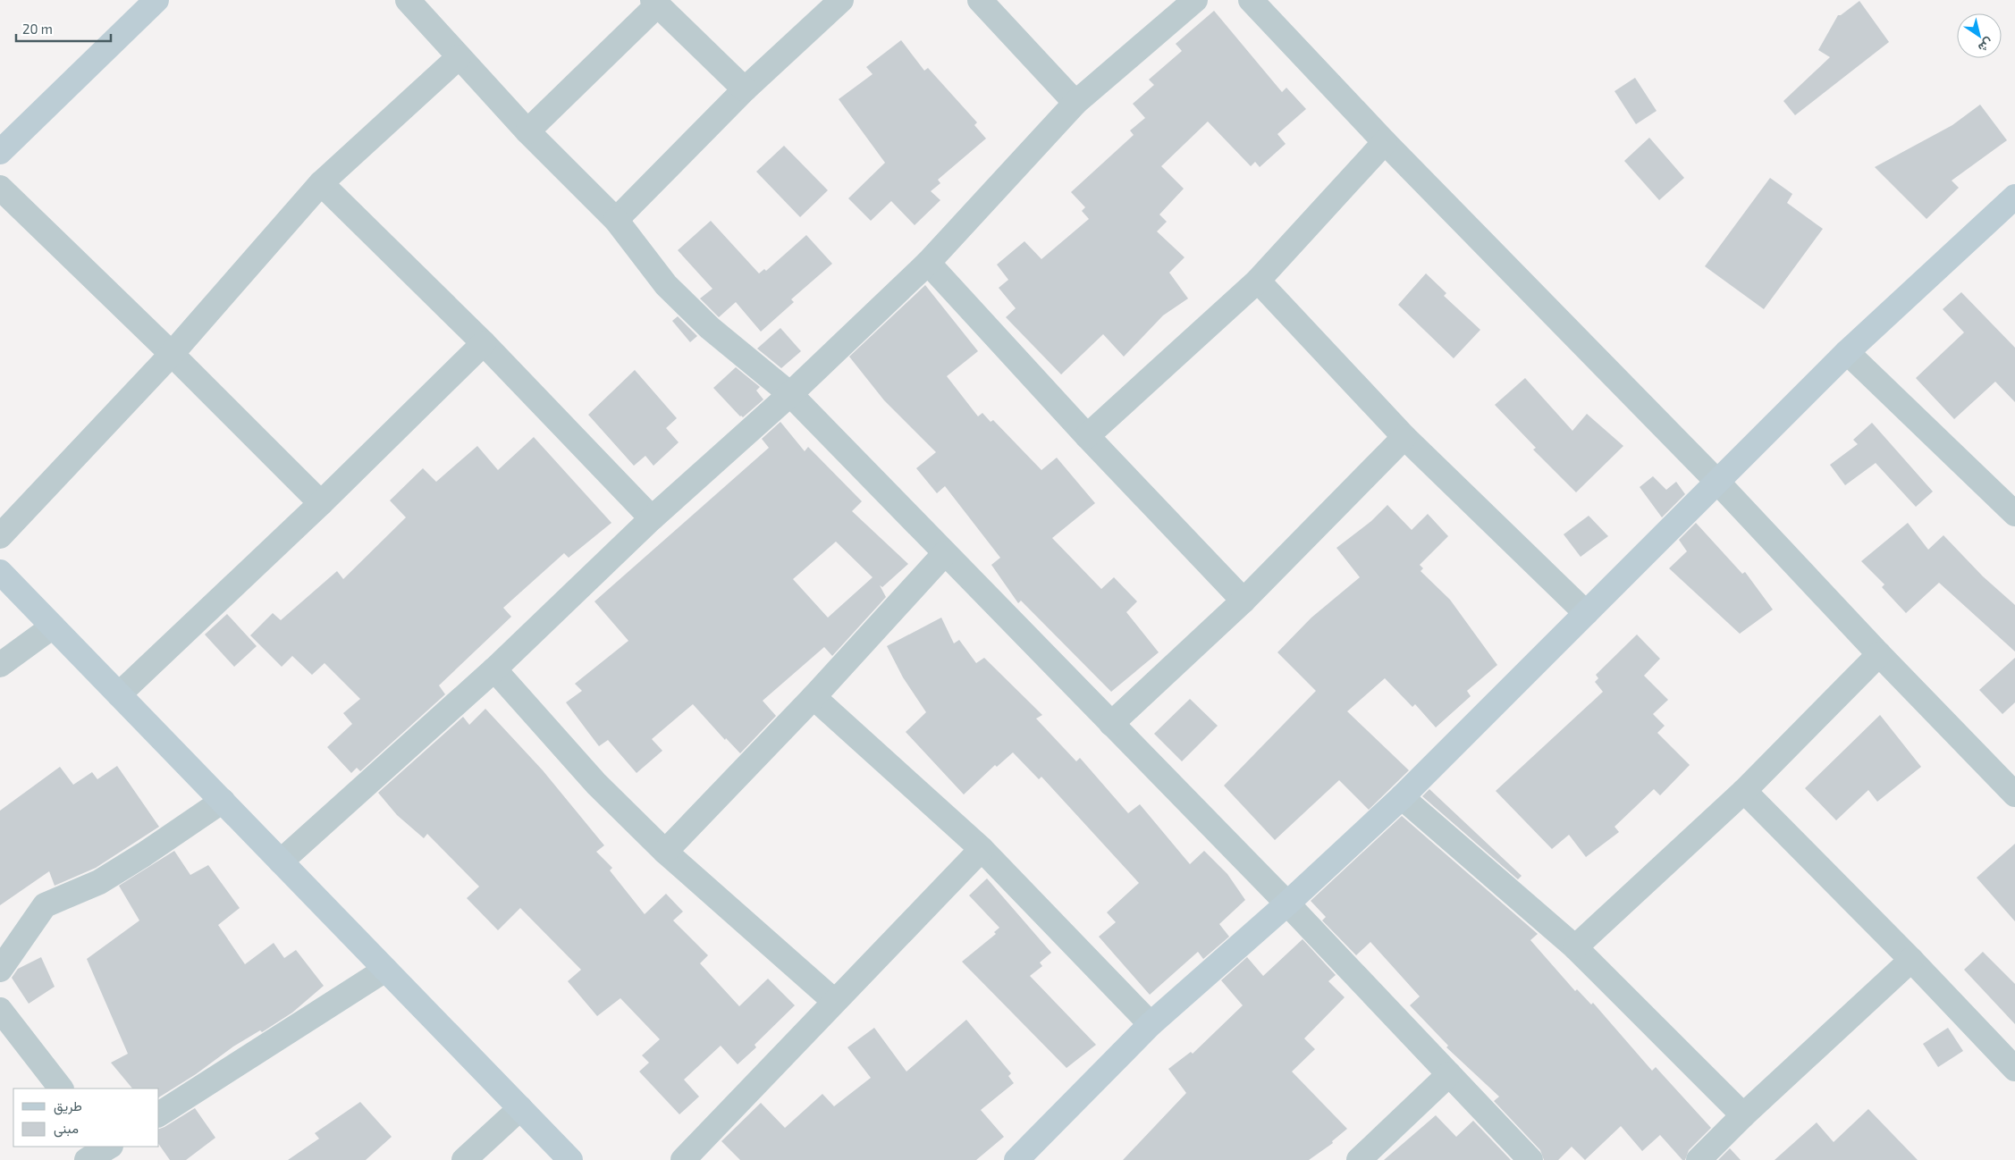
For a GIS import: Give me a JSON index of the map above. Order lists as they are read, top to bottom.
{
  "legend": ["طريق", "مبنى"],
  "scale_bar": "20 m",
  "north": "bottom right"
}
